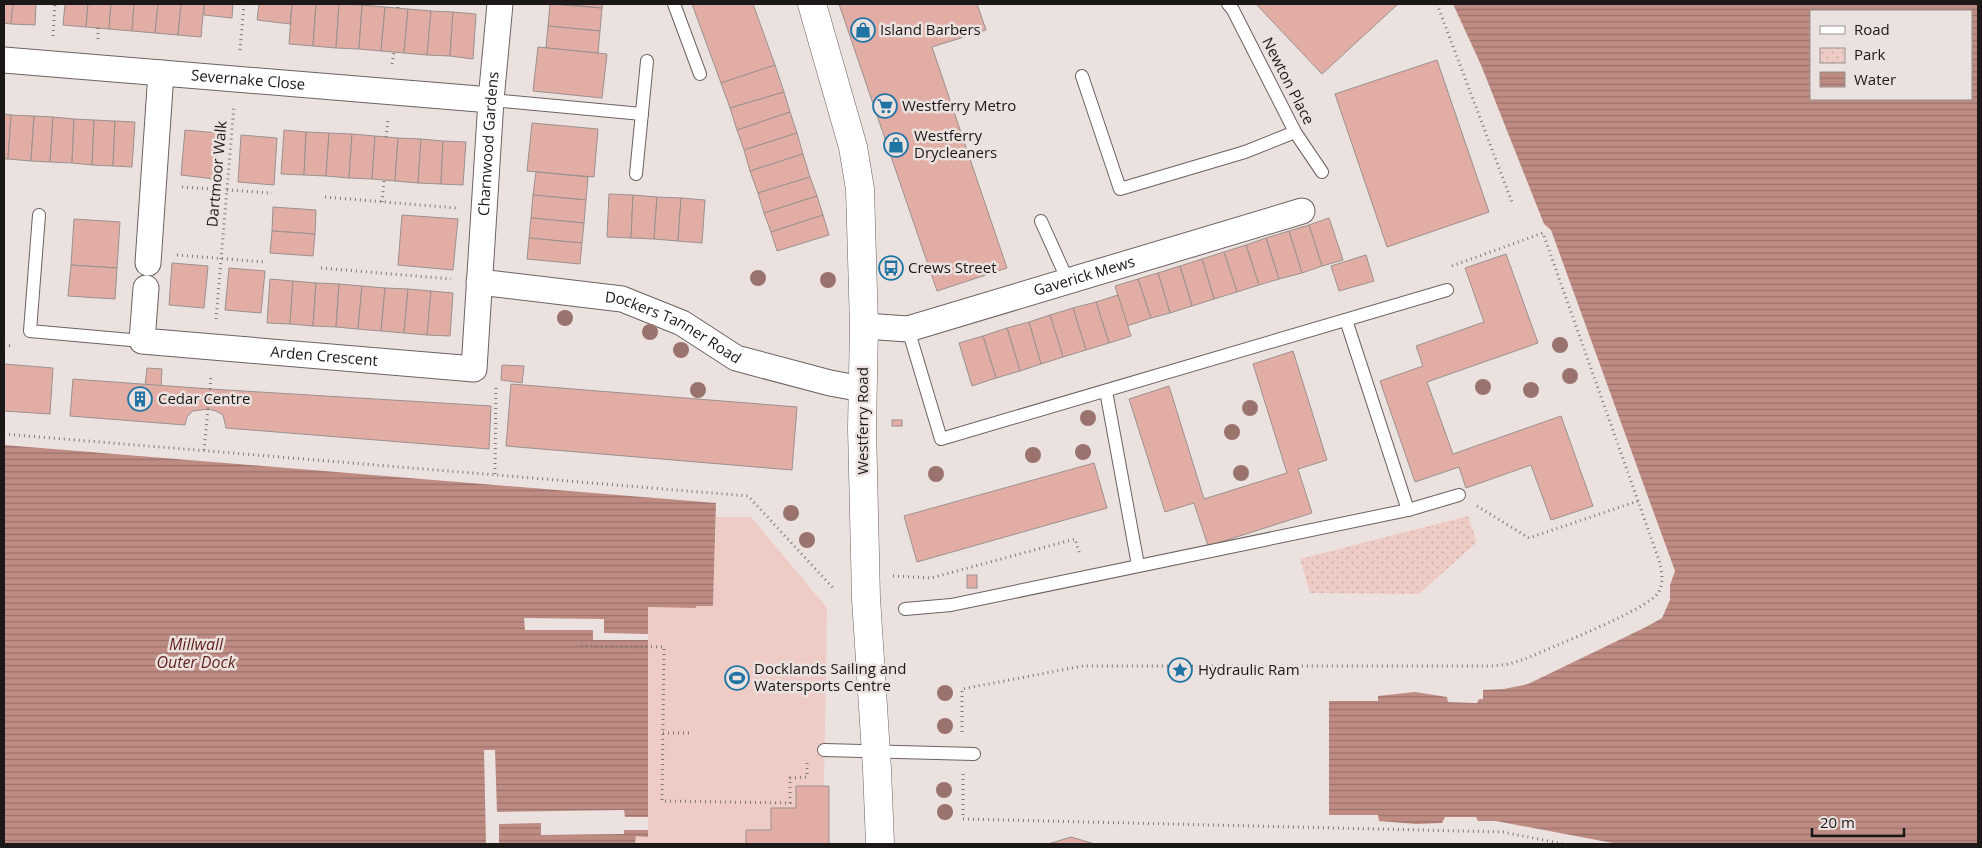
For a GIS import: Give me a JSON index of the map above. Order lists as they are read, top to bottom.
{
  "streets": {
    "main road": ["Westferry Road"],
    "street": [
      "Severnake Close",
      "Charnwood Gardens",
      "Gaverick Mews",
      "Dockers Tanner Road",
      "Arden Crescent"
    ],
    "lane": ["Newton Place"],
    "path": ["Dartmoor Walk"]
  },
  "crossings": [
    ["Severnake Close", "Charnwood Gardens"],
    ["Severnake Close", "Dartmoor Walk"],
    ["Charnwood Gardens", "Dockers Tanner Road"],
    ["Dartmoor Walk", "Arden Crescent"],
    ["Gaverick Mews", "Westferry Road"],
    ["Dockers Tanner Road", "Westferry Road"]
  ],
  "water": ["Millwall Outer Dock"],
  "places": {
    "shop": ["Island Barbers", "Westferry Drycleaners"],
    "supermarket": ["Westferry Metro"],
    "bus stop": ["Crews Street"],
    "building": ["Cedar Centre"],
    "place": ["Hydraulic Ram"],
    "sports": ["Docklands Sailing and Watersports Centre"]
  },
  "legend": ["Road", "Park", "Water"],
  "scale_bar": "20 m"
}
